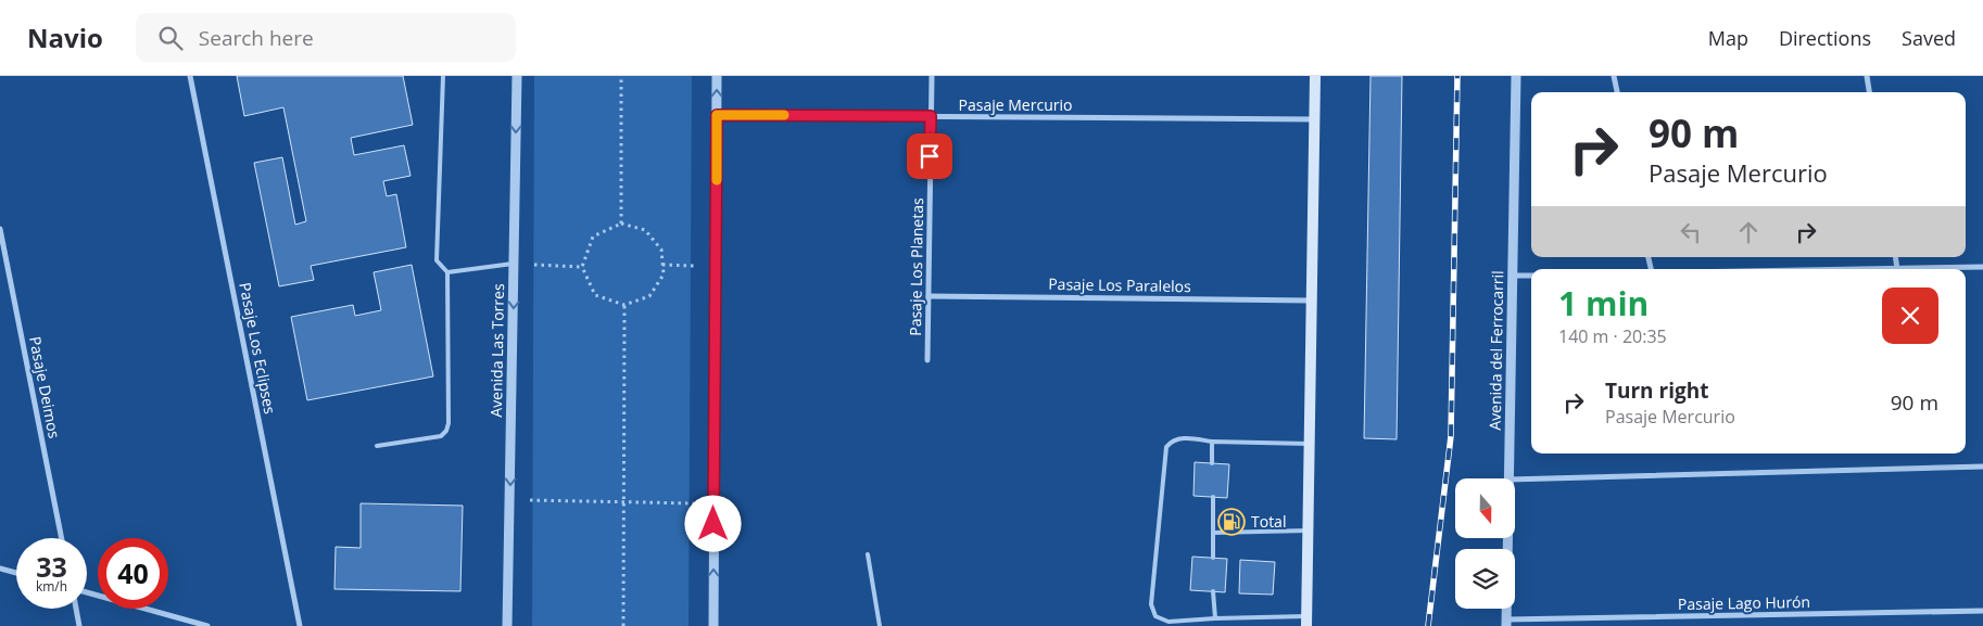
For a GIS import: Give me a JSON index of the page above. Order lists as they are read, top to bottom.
{
  "streets": {
    "street": [
      "Pasaje Mercurio",
      "Pasaje Los Planetas",
      "Pasaje Los Paralelos",
      "Pasaje Los Eclipses",
      "Avenida Las Torres",
      "Avenida del Ferrocarril",
      "Pasaje Deimos",
      "Pasaje Lago Hurón"
    ]
  },
  "crossings": [
    ["Pasaje Mercurio", "Pasaje Los Planetas"],
    ["Pasaje Los Planetas", "Pasaje Los Paralelos"],
    ["Avenida del Ferrocarril", "Pasaje Lago Hurón"]
  ],
  "one_way": ["Avenida Las Torres"],
  "places": {
    "fuel station": ["Total"]
  },
  "north": "bottom",
  "page": {
    "header": "Navio",
    "search": "Search here",
    "nav": ["Map", "Directions", "Saved"],
    "turn": ["90 m", "Pasaje Mercurio"],
    "heading": ["1 min", "140 m · 20:35"],
    "list": [
      {
        "name": "Turn right",
        "note": "Pasaje Mercurio",
        "value": "90 m"
      }
    ],
    "speed": "33 km/h",
    "limit": "40"
  }
}
